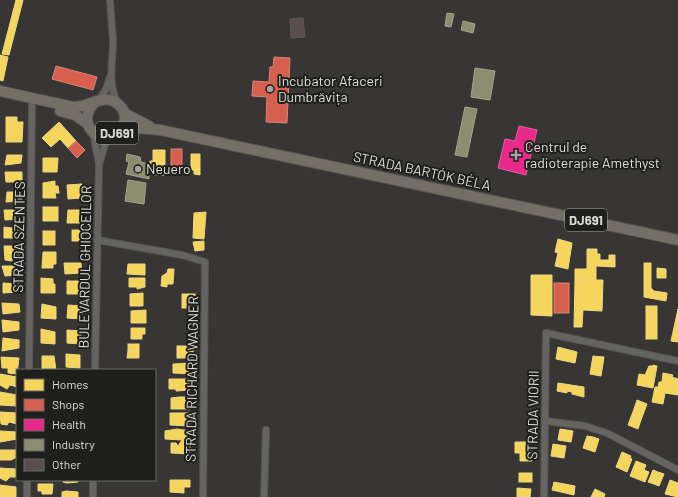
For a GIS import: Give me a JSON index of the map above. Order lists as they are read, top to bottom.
{
  "streets": {
    "main road": ["DJ691", "STRADA BARTÓK BÉLA"],
    "street": [
      "STRADA SZENTES",
      "BULEVARDUL GHIOCEILOR",
      "STRADA RICHARD WAGNER",
      "STRADA VIORII"
    ]
  },
  "crossings": [
    ["DJ691", "STRADA BARTÓK BÉLA"],
    ["DJ691", "STRADA SZENTES"],
    ["DJ691", "BULEVARDUL GHIOCEILOR"],
    ["STRADA BARTÓK BÉLA", "BULEVARDUL GHIOCEILOR"],
    ["BULEVARDUL GHIOCEILOR", "STRADA RICHARD WAGNER"]
  ],
  "places": {
    "other": ["Incubator Afaceri Dumbrăvița", "Neuero"],
    "health": ["Centrul de radioterapie Amethyst"]
  },
  "legend": [
    "Homes",
    "Shops",
    "Health",
    "Industry",
    "Other"
  ]
}
